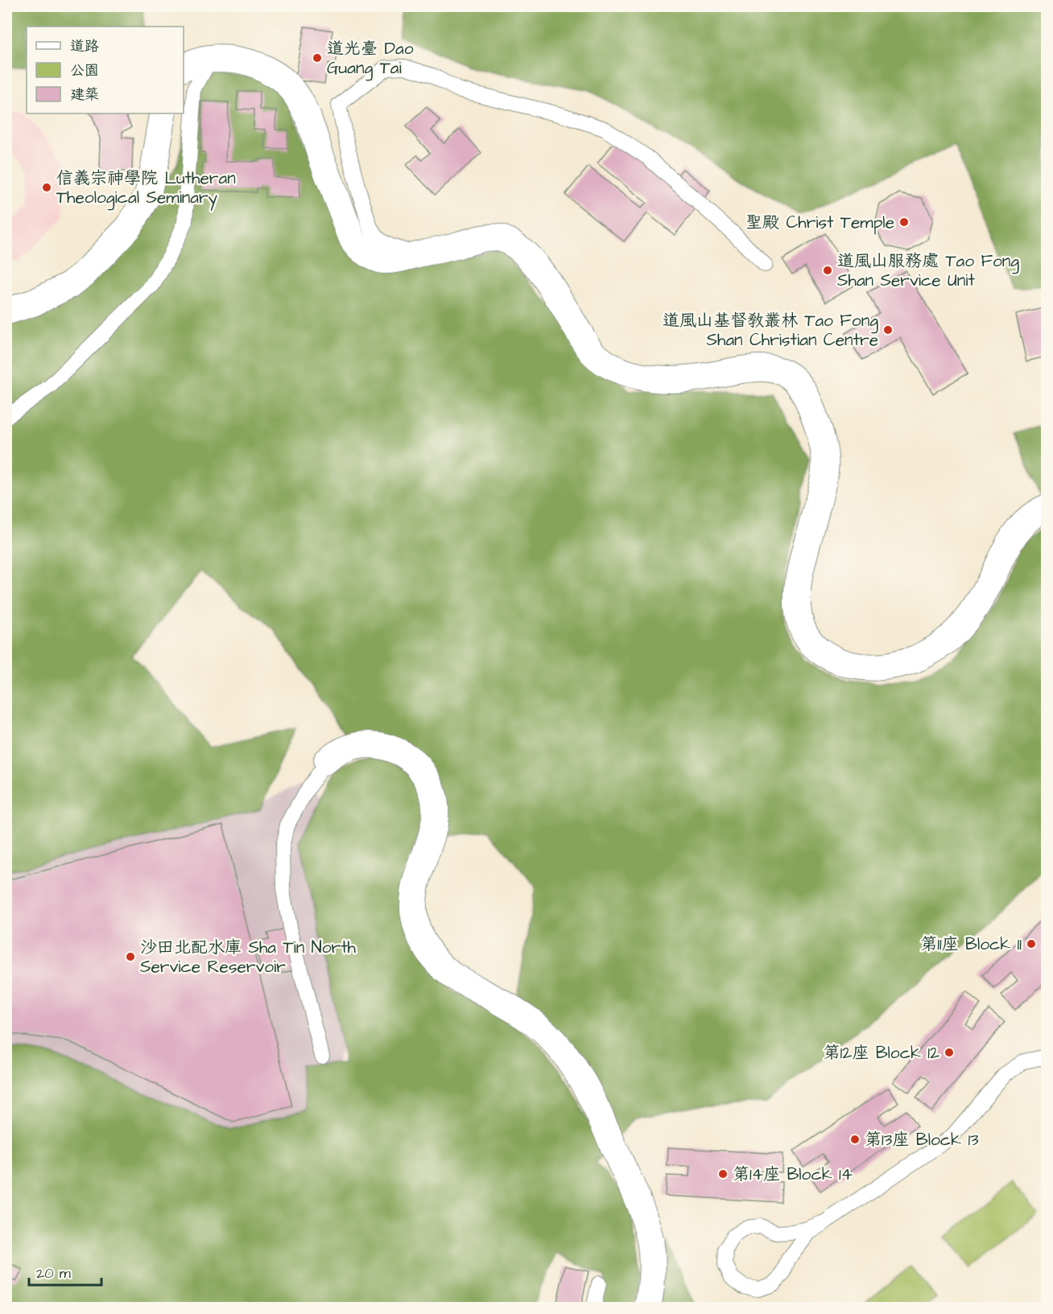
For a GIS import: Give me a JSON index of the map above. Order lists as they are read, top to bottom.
{
  "places": [
    "道光臺 Dao Guang Tai",
    "信義宗神學院 Lutheran Theological Seminary",
    "聖殿 Christ Temple",
    "道風山服務處 Tao Fong Shan Service Unit",
    "道風山基督教叢林 Tao Fong Shan Christian Centre",
    "第11座 Block 11",
    "沙田北配水庫 Sha Tin North Service Reservoir",
    "第12座 Block 12",
    "第13座 Block 13",
    "第14座 Block 14"
  ],
  "legend": ["道路", "公園", "建築"],
  "scale_bar": "20 m"
}
